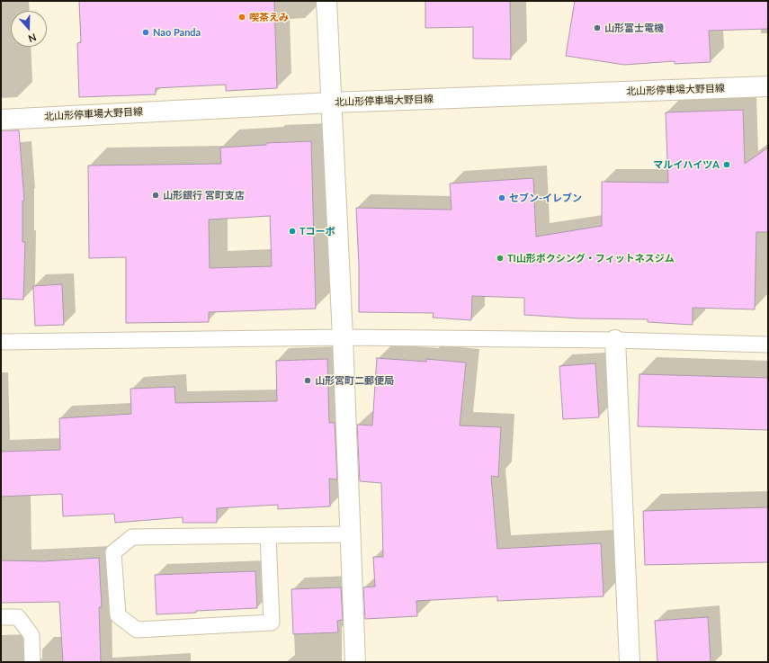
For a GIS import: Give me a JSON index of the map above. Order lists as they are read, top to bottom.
{
  "streets": {
    "street": ["北山形停車場大野目線"]
  },
  "places": [
    "喫茶えみ",
    "山形富士電機",
    "Nao Panda",
    "マルイハイツA",
    "山形銀行 宮町支店",
    "セブン-イレブン",
    "Tコーポ",
    "TI山形ボクシング・フィットネスジム",
    "山形宮町二郵便局"
  ],
  "north": "bottom"
}
